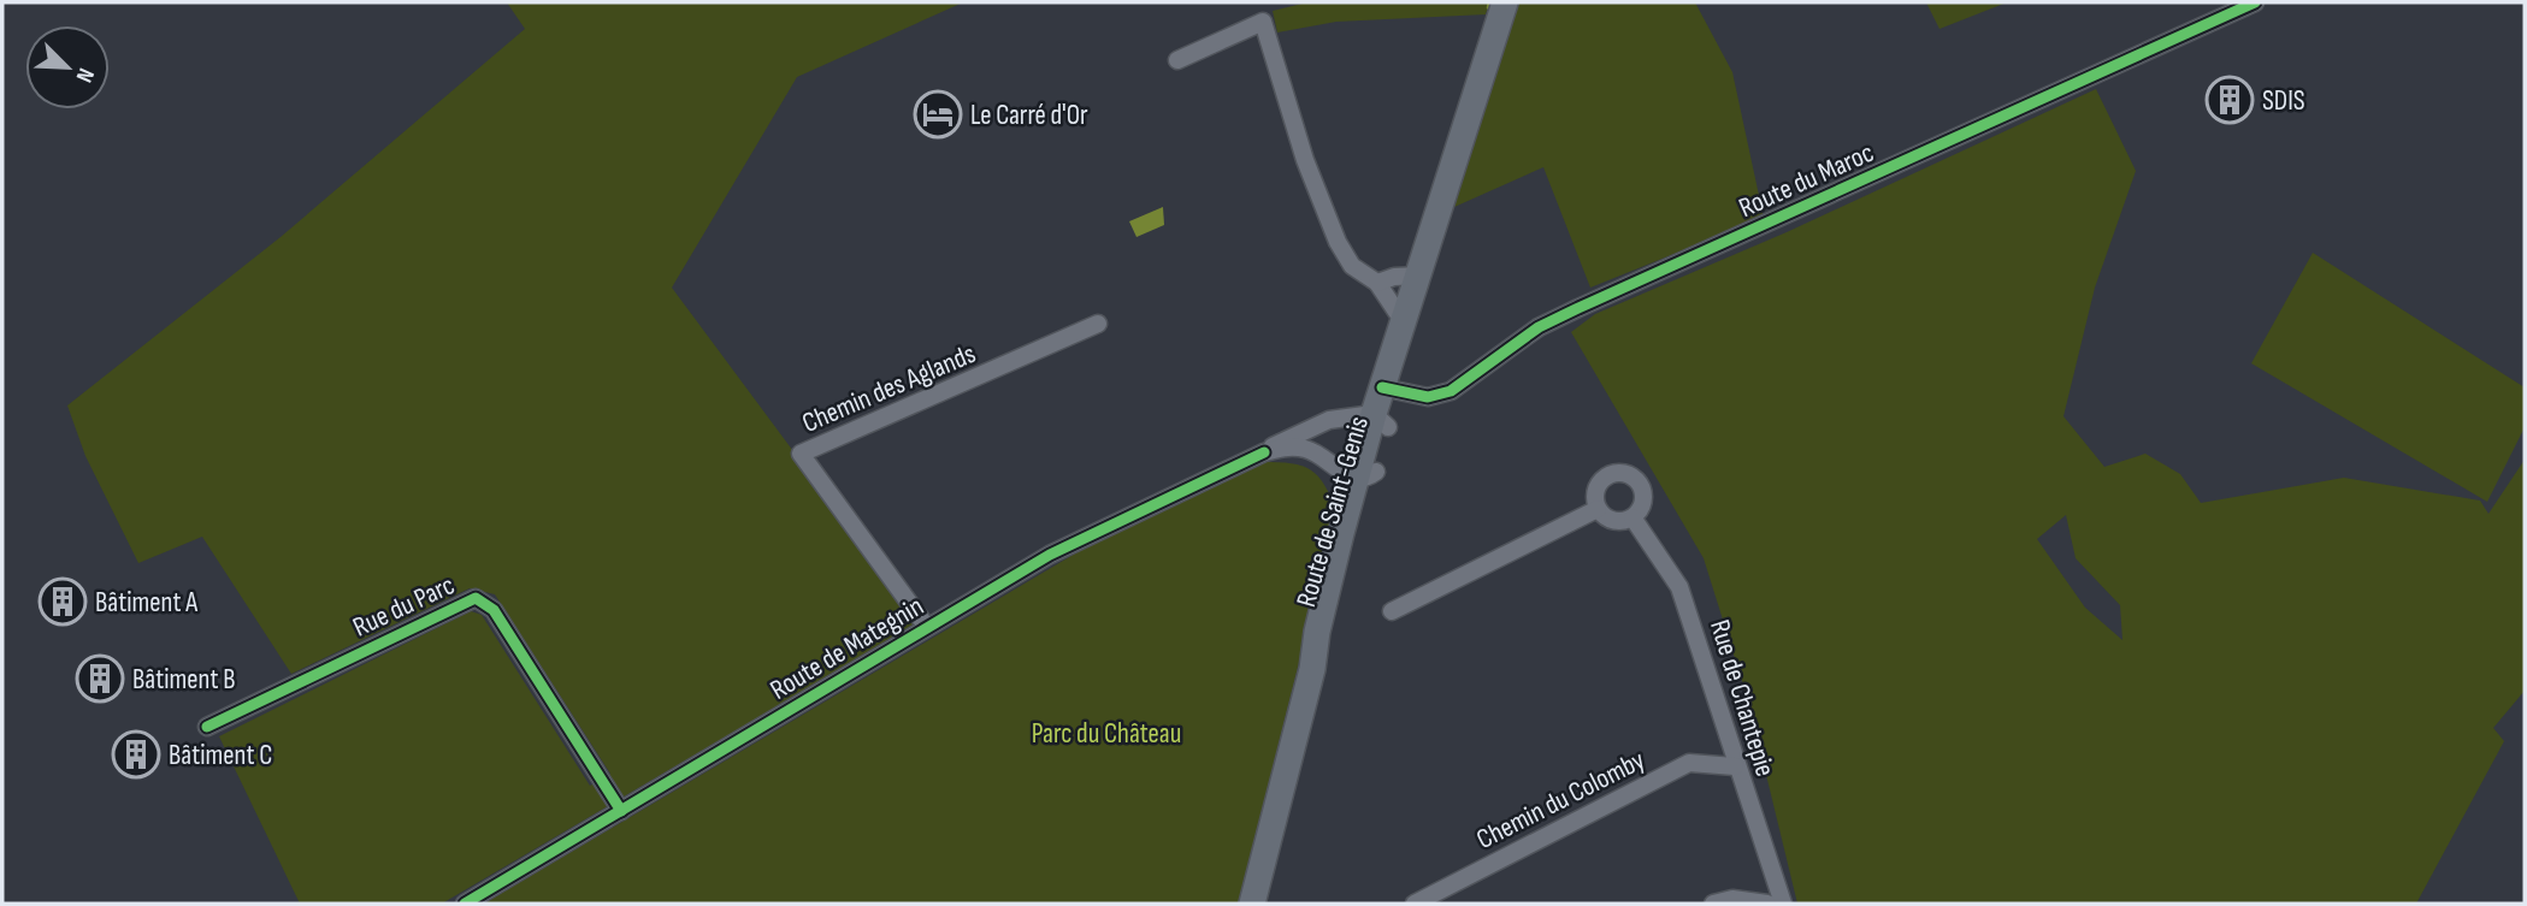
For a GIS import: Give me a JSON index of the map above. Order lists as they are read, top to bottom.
{
  "streets": {
    "main road": ["Route de Saint-Genis"],
    "street": [
      "Route du Maroc",
      "Chemin des Aglands",
      "Rue du Parc",
      "Route de Mategnin",
      "Rue de Chantepie",
      "Chemin du Colomby"
    ]
  },
  "crossings": [
    ["Route du Maroc", "Route de Saint-Genis"],
    ["Chemin des Aglands", "Route de Mategnin"],
    ["Route de Saint-Genis", "Route de Mategnin"],
    ["Rue du Parc", "Route de Mategnin"],
    ["Rue de Chantepie", "Chemin du Colomby"]
  ],
  "parks": ["Parc du Château"],
  "places": {
    "building": [
      "SDIS",
      "Bâtiment A",
      "Bâtiment B",
      "Bâtiment C"
    ],
    "hotel": ["Le Carré d'Or"]
  },
  "north": "bottom right"
}
